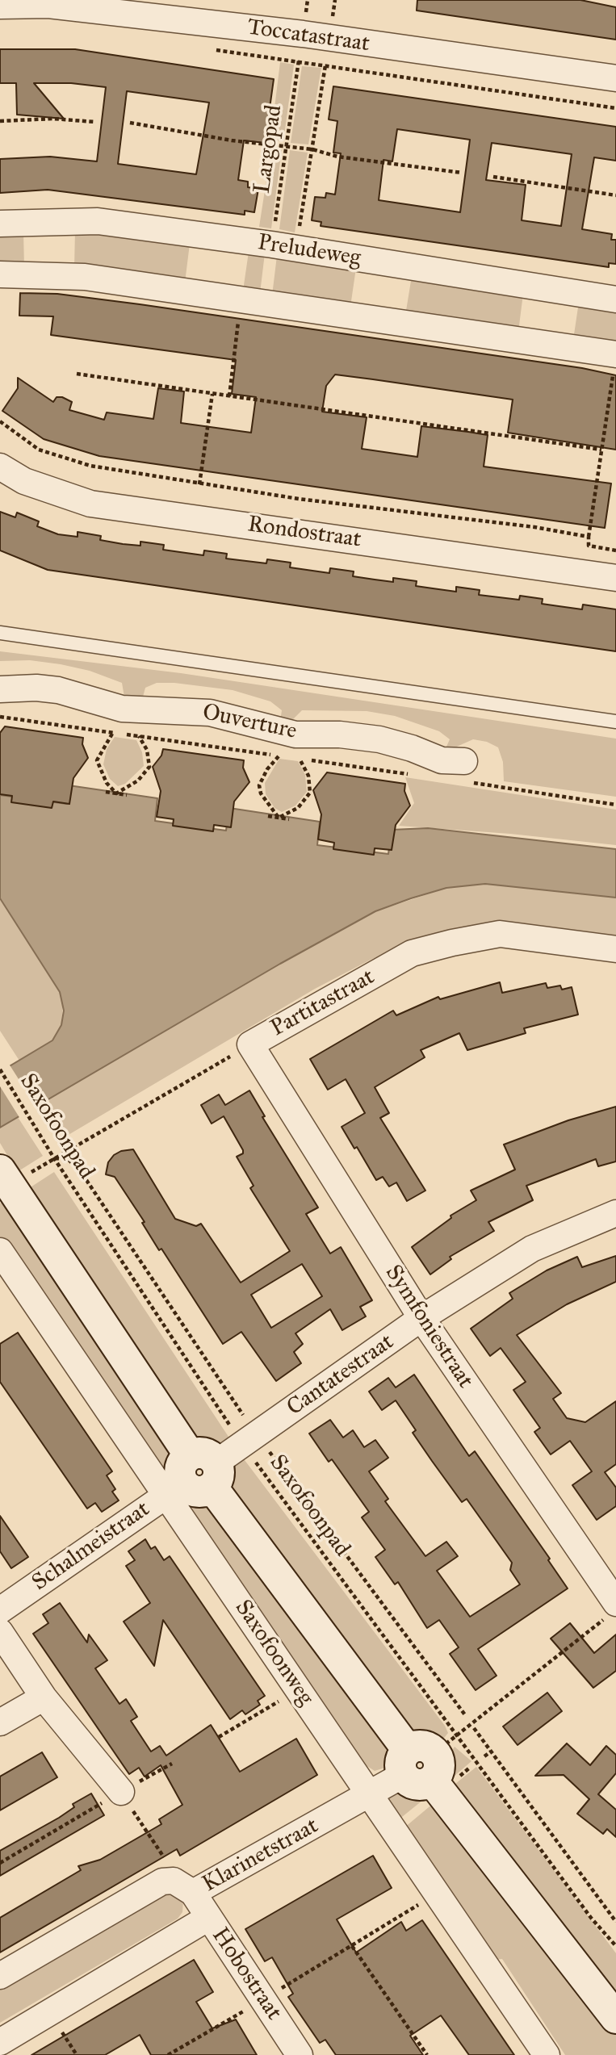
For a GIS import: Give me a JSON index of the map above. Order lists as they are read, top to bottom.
{
  "streets": {
    "street": [
      "Toccatastraat",
      "Preludeweg",
      "Rondostraat",
      "Ouverture",
      "Partitastraat",
      "Symfoniestraat",
      "Cantatestraat",
      "Schalmeistraat",
      "Saxofoonweg",
      "Klarinetstraat",
      "Hobostraat"
    ],
    "path": ["Largopad", "Saxofoonpad"]
  },
  "crossings": [
    ["Toccatastraat", "Largopad"],
    ["Largopad", "Preludeweg"],
    ["Partitastraat", "Saxofoonpad"],
    ["Partitastraat", "Symfoniestraat"],
    ["Saxofoonpad", "Cantatestraat"],
    ["Saxofoonpad", "Saxofoonweg"],
    ["Saxofoonpad", "Klarinetstraat"],
    ["Symfoniestraat", "Cantatestraat"],
    ["Cantatestraat", "Schalmeistraat"],
    ["Cantatestraat", "Saxofoonweg"],
    ["Schalmeistraat", "Saxofoonweg"],
    ["Saxofoonweg", "Klarinetstraat"],
    ["Klarinetstraat", "Hobostraat"]
  ]
}
